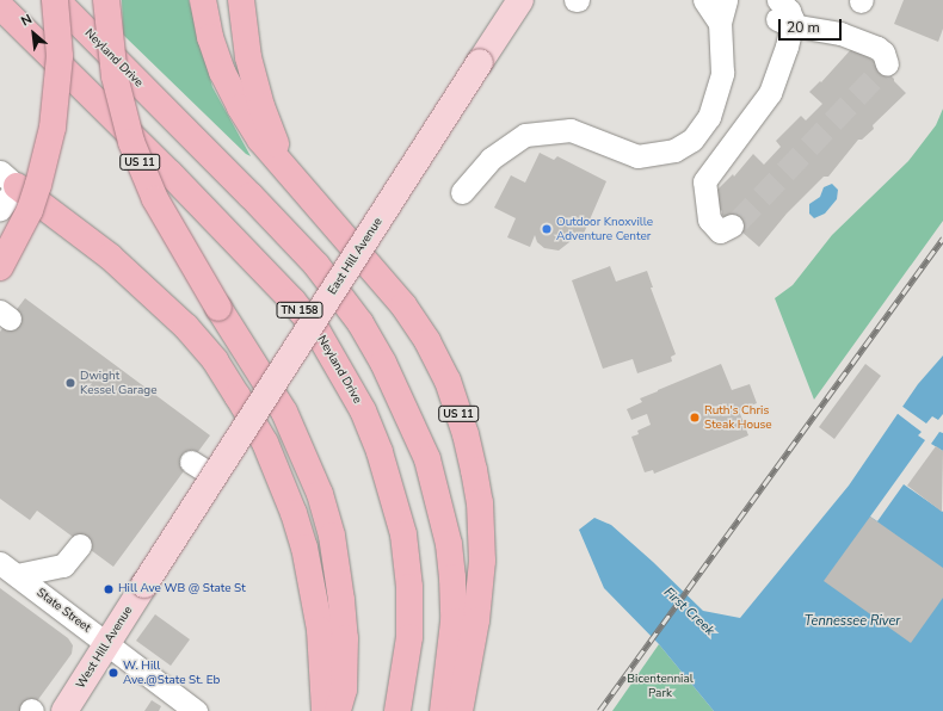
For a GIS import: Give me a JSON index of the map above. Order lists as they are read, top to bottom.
{
  "streets": {
    "highway": ["Neyland Drive", "US 11", "TN 158"],
    "main road": ["East Hill Avenue", "West Hill Avenue"],
    "street": ["State Street"]
  },
  "crossings": [
    ["East Hill Avenue", "West Hill Avenue"],
    ["State Street", "West Hill Avenue"]
  ],
  "water": ["First Creek", "Tennessee River"],
  "parks": ["Bicentennial Park"],
  "places": [
    "Outdoor Knoxville Adventure Center",
    "Dwight Kessel Garage",
    "Ruth's Chris Steak House",
    "Hill Ave WB @ State St",
    "W. Hill Ave.@State St. Eb"
  ],
  "scale_bar": "20 m",
  "north": "top left"
}
